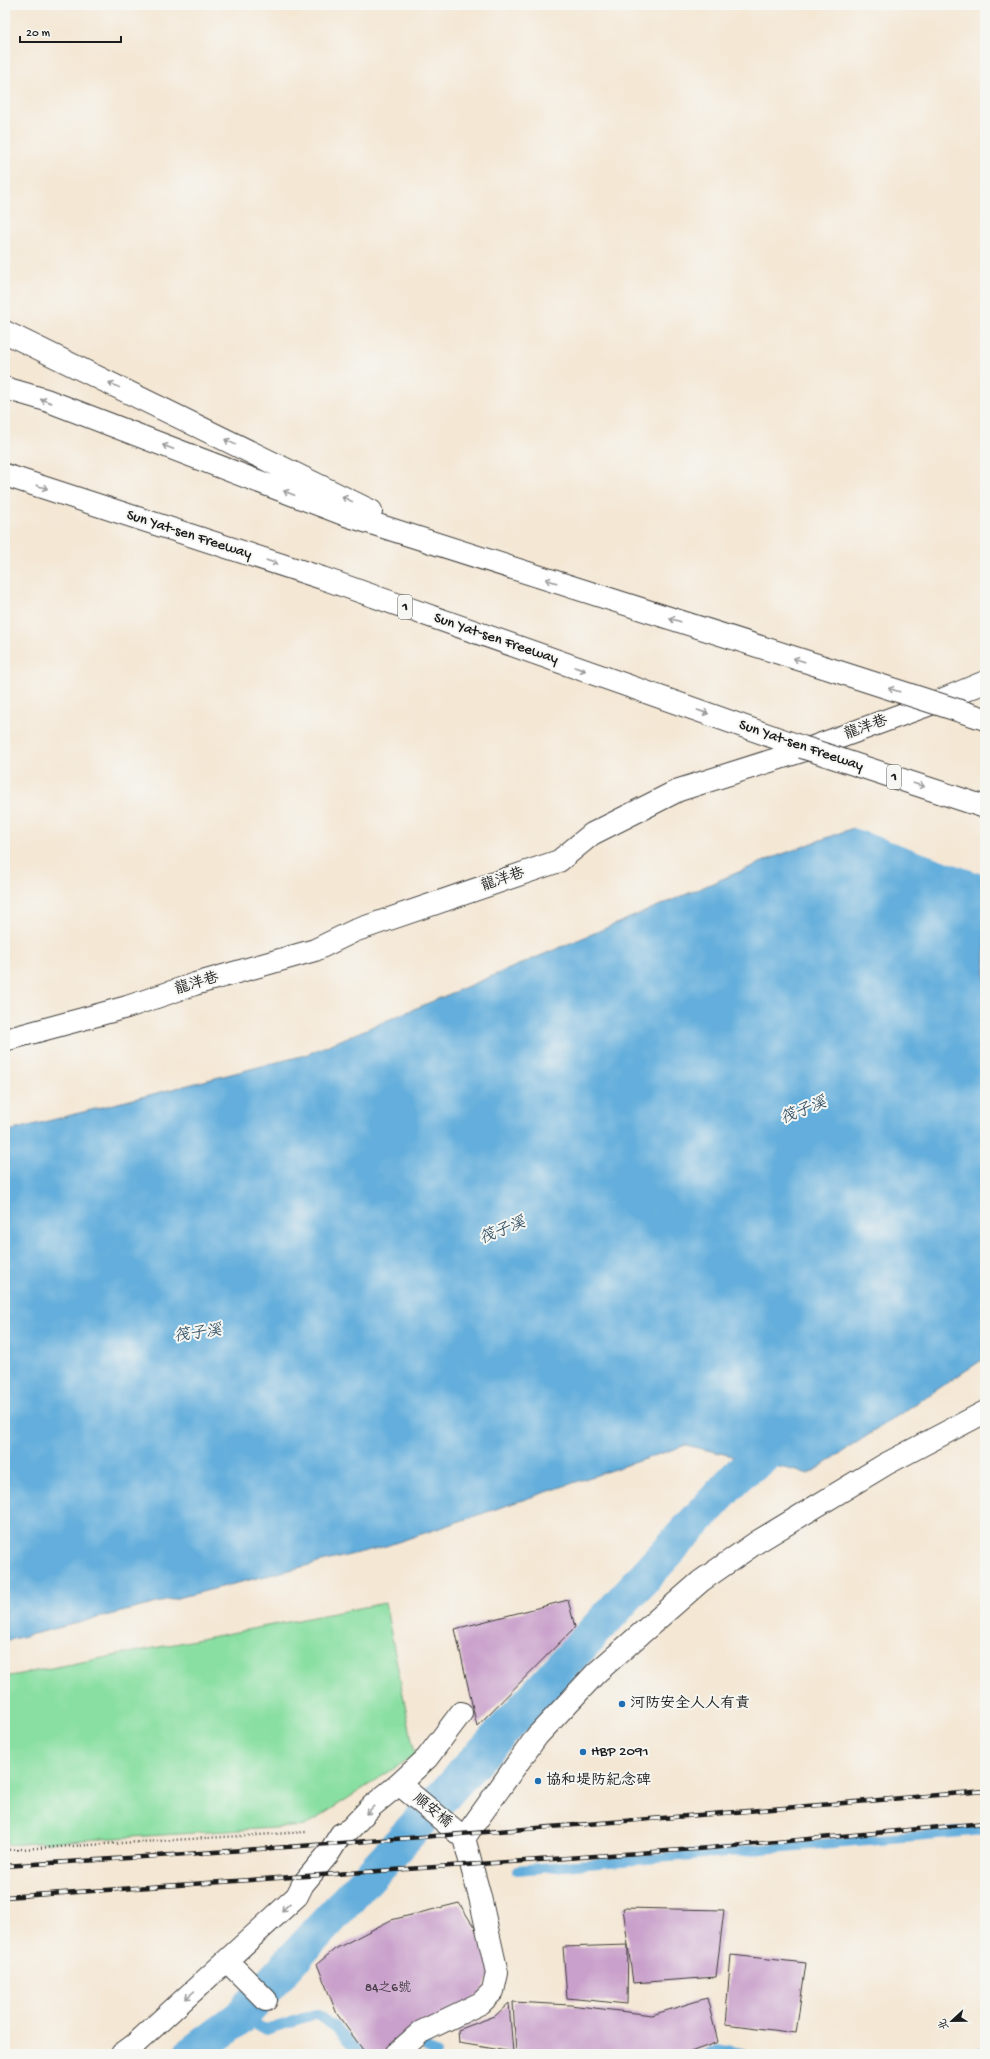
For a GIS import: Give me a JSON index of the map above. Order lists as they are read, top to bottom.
{
  "streets": {
    "main road": [
      "Sun Yat-sen Freeway",
      "1",
      "龍洋巷",
      "順安橋"
    ]
  },
  "water": ["筏子溪"],
  "places": ["河防安全人人有責", "HBP 2091", "協和堤防紀念碑"],
  "house_numbers": ["84之6號"],
  "scale_bar": "20 m",
  "north": "left"
}
